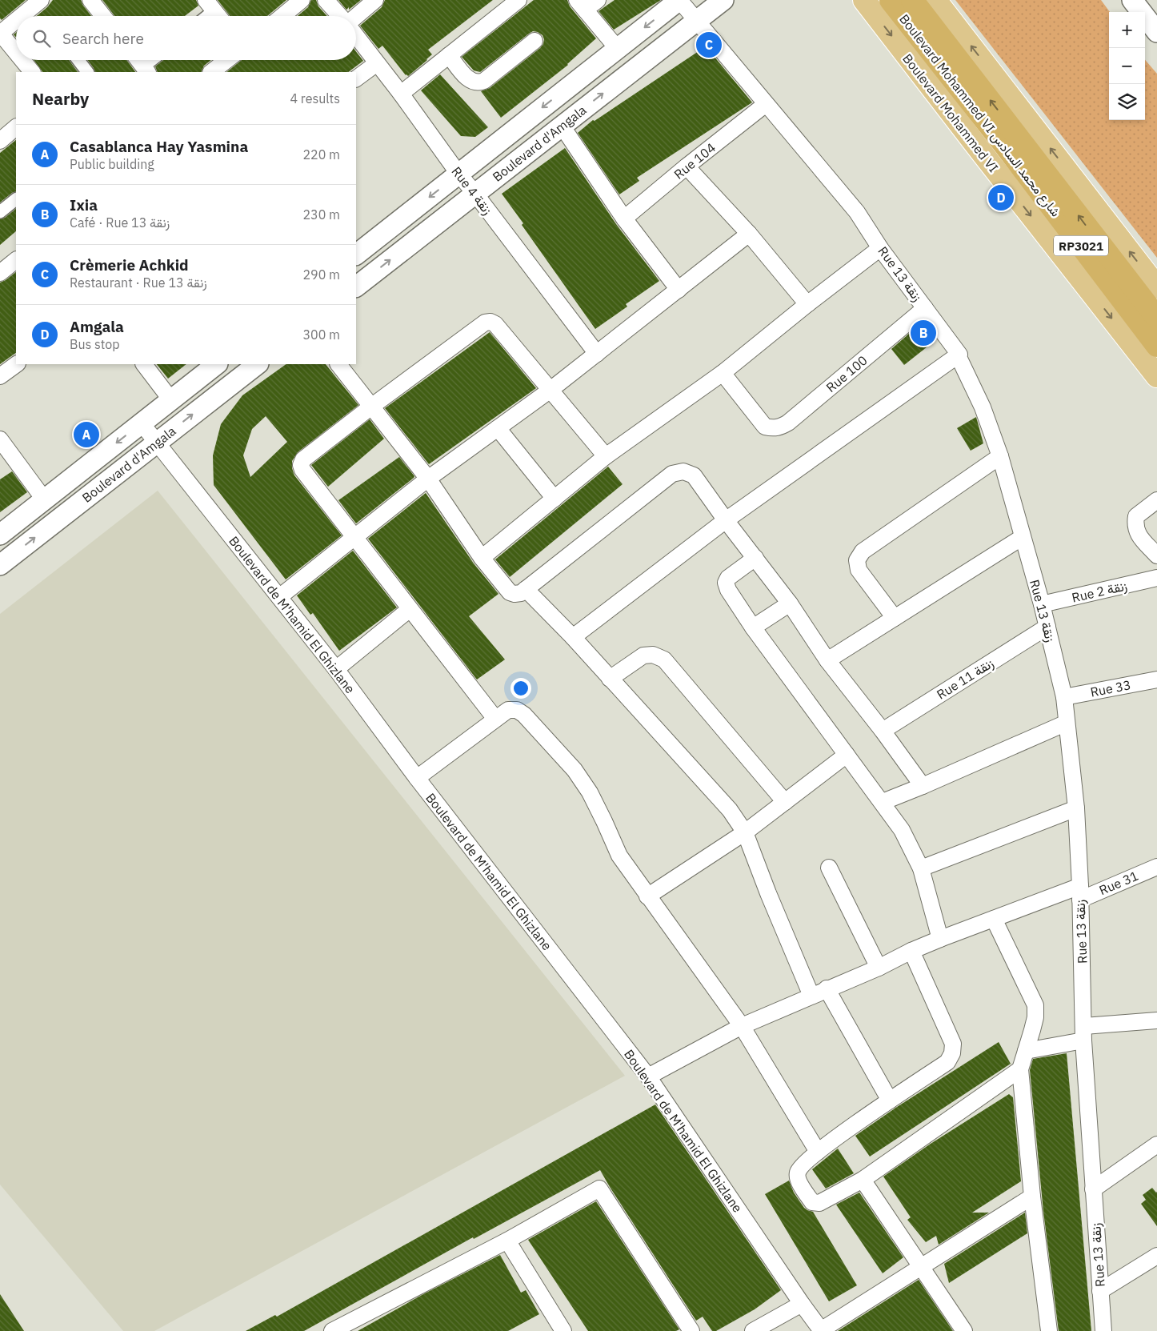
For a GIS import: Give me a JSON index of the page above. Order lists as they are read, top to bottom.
{
  "streets": {
    "highway": ["Boulevard Mohammed VI شارع محمد السادس", "RP3021"],
    "main road": ["Boulevard Mohammed VI"],
    "street": [
      "Boulevard d'Amgala",
      "Rue 104",
      "Rue 4 زنقة",
      "Rue 13 زنقة",
      "Rue 100",
      "Rue 2 زنقة",
      "Boulevard de M'hamid El Ghizlane",
      "Rue 11 زنقة",
      "Rue 33",
      "Rue 31"
    ]
  },
  "crossings": [
    ["Boulevard d'Amgala", "Rue 4 زنقة"],
    ["Boulevard d'Amgala", "Rue 13 زنقة"],
    ["Boulevard d'Amgala", "Boulevard de M'hamid El Ghizlane"],
    ["Rue 104", "Rue 13 زنقة"],
    ["Rue 13 زنقة", "Rue 100"],
    ["Rue 13 زنقة", "Rue 2 زنقة"],
    ["Rue 13 زنقة", "Rue 11 زنقة"],
    ["Rue 13 زنقة", "Rue 33"],
    ["Rue 13 زنقة", "Rue 31"],
    ["Boulevard de M'hamid El Ghizlane", "Rue 31"]
  ],
  "page": {
    "map_buttons": ["+", "−"],
    "search": "Search here",
    "pins": [
      "C",
      "D",
      "B",
      "A"
    ],
    "heading": ["Nearby", "4 results"],
    "list": [
      {
        "mark": "A",
        "name": "Casablanca Hay Yasmina",
        "note": "Public building",
        "value": "220 m"
      },
      {
        "mark": "B",
        "name": "Ixia",
        "note": "Café · Rue 13 زنقة",
        "value": "230 m"
      },
      {
        "mark": "C",
        "name": "Crèmerie Achkid",
        "note": "Restaurant · Rue 13 زنقة",
        "value": "290 m"
      },
      {
        "mark": "D",
        "name": "Amgala",
        "note": "Bus stop",
        "value": "300 m"
      }
    ]
  }
}
